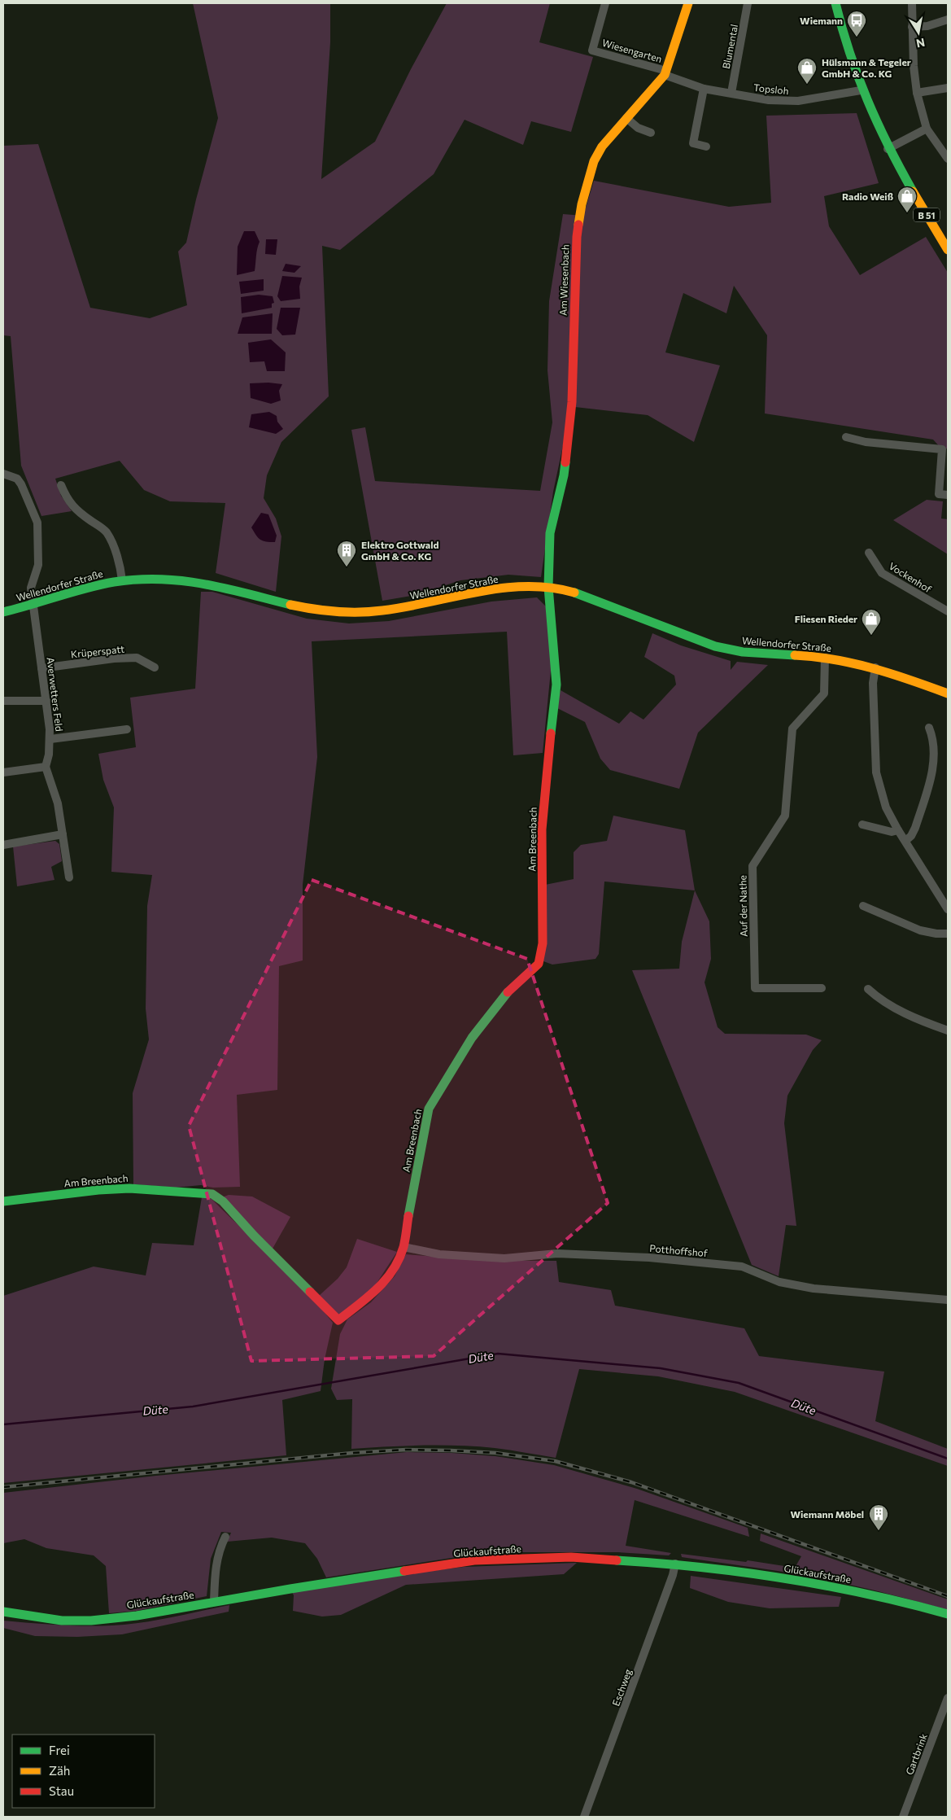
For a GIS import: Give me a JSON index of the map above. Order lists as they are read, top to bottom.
{
  "streets": {
    "street": [
      "Blumental",
      "Wiesengarten",
      "Topsloh",
      "B 51",
      "Am Wiesenbach",
      "Vockenhof",
      "Wellendorfer Straße",
      "Krüperspatt",
      "Averwetters Feld",
      "Am Breenbach",
      "Auf der Nathe",
      "Potthoffshof",
      "Glückaufstraße",
      "Eschweg",
      "Gartbrink"
    ]
  },
  "crossings": [
    ["Blumental", "Topsloh"],
    ["Wiesengarten", "Topsloh"],
    ["Wiesengarten", "Am Wiesenbach"],
    ["Topsloh", "B 51"],
    ["Topsloh", "Am Wiesenbach"],
    ["Am Wiesenbach", "Wellendorfer Straße"],
    ["Am Wiesenbach", "Am Breenbach"],
    ["Wellendorfer Straße", "Averwetters Feld"],
    ["Wellendorfer Straße", "Am Breenbach"],
    ["Wellendorfer Straße", "Auf der Nathe"],
    ["Krüperspatt", "Averwetters Feld"],
    ["Am Breenbach", "Potthoffshof"],
    ["Glückaufstraße", "Eschweg"]
  ],
  "water": ["Düte"],
  "places": {
    "bus stop": ["Wiemann"],
    "shop": ["Hülsmann & Tegeler GmbH & Co. KG", "Radio Weiß", "Fliesen Rieder"],
    "building": ["Elektro Gottwald GmbH & Co. KG", "Wiemann Möbel"]
  },
  "legend": ["Frei", "Zäh", "Stau"],
  "north": "bottom"
}
